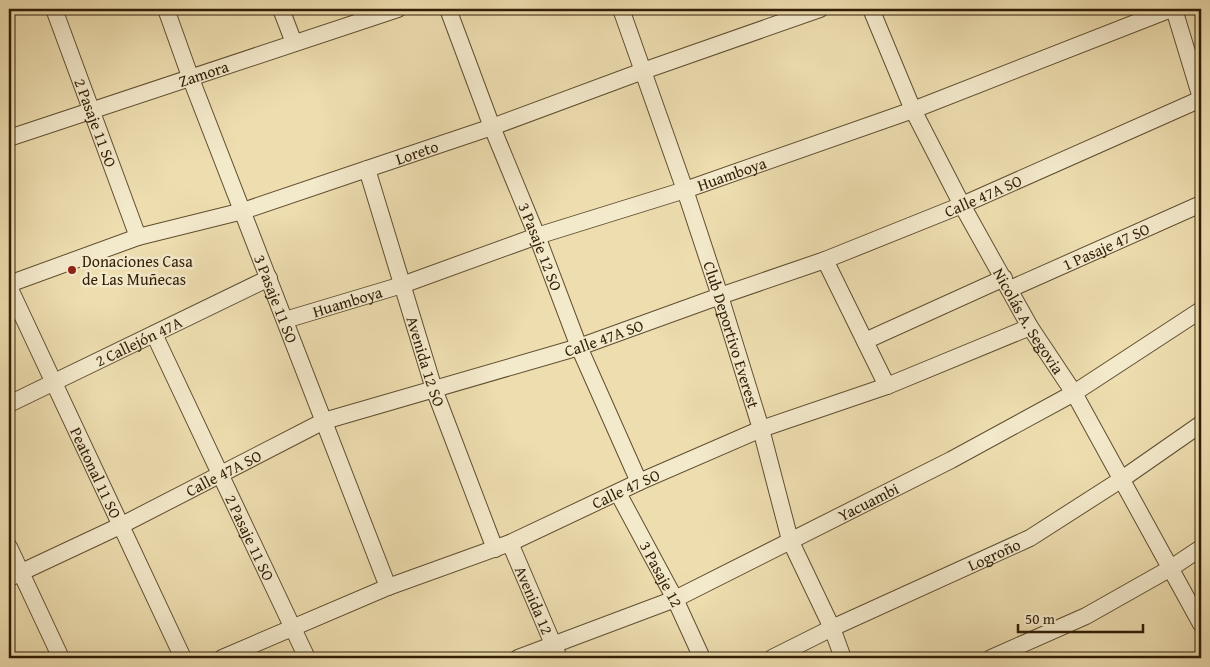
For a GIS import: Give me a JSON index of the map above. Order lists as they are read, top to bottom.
{
  "streets": {
    "street": [
      "Zamora",
      "2 Pasaje 11 SO",
      "Loreto",
      "Huamboya",
      "Calle 47A SO",
      "3 Pasaje 12 SO",
      "1 Pasaje 47 SO",
      "3 Pasaje 11 SO",
      "Nicolás A. Segovia",
      "Club Deportivo Everest",
      "2 Callejón 47A",
      "Avenida 12 SO",
      "Peatonal 11 SO",
      "Calle 47 SO",
      "Yacuambi",
      "Logroño",
      "3 Pasaje 12",
      "Avenida 12"
    ]
  },
  "crossings": [
    ["Zamora", "2 Pasaje 11 SO"],
    ["Zamora", "3 Pasaje 11 SO"],
    ["2 Pasaje 11 SO", "Loreto"],
    ["2 Pasaje 11 SO", "Calle 47A SO"],
    ["2 Pasaje 11 SO", "2 Callejón 47A"],
    ["2 Pasaje 11 SO", "Calle 47 SO"],
    ["Loreto", "3 Pasaje 12 SO"],
    ["Loreto", "3 Pasaje 11 SO"],
    ["Loreto", "Club Deportivo Everest"],
    ["Loreto", "Avenida 12 SO"],
    ["Loreto", "Peatonal 11 SO"],
    ["Huamboya", "3 Pasaje 12 SO"],
    ["Huamboya", "3 Pasaje 11 SO"],
    ["Huamboya", "Nicolás A. Segovia"],
    ["Huamboya", "Club Deportivo Everest"],
    ["Huamboya", "Avenida 12 SO"],
    ["Calle 47A SO", "3 Pasaje 12 SO"],
    ["Calle 47A SO", "3 Pasaje 11 SO"],
    ["Calle 47A SO", "Nicolás A. Segovia"],
    ["Calle 47A SO", "Club Deportivo Everest"],
    ["Calle 47A SO", "Avenida 12 SO"],
    ["Calle 47A SO", "Peatonal 11 SO"],
    ["3 Pasaje 12 SO", "Calle 47 SO"],
    ["1 Pasaje 47 SO", "Nicolás A. Segovia"],
    ["3 Pasaje 11 SO", "2 Callejón 47A"],
    ["3 Pasaje 11 SO", "Calle 47 SO"],
    ["Nicolás A. Segovia", "Calle 47 SO"],
    ["Nicolás A. Segovia", "Yacuambi"],
    ["Nicolás A. Segovia", "Logroño"],
    ["Club Deportivo Everest", "Calle 47 SO"],
    ["Club Deportivo Everest", "Yacuambi"],
    ["Club Deportivo Everest", "Logroño"],
    ["2 Callejón 47A", "Peatonal 11 SO"],
    ["Avenida 12 SO", "Calle 47 SO"],
    ["Avenida 12 SO", "Avenida 12"],
    ["Calle 47 SO", "3 Pasaje 12"],
    ["Calle 47 SO", "Avenida 12"],
    ["Yacuambi", "3 Pasaje 12"],
    ["Yacuambi", "Avenida 12"]
  ],
  "places": ["Donaciones Casa de Las Muñecas"],
  "scale_bar": "50 m"
}
